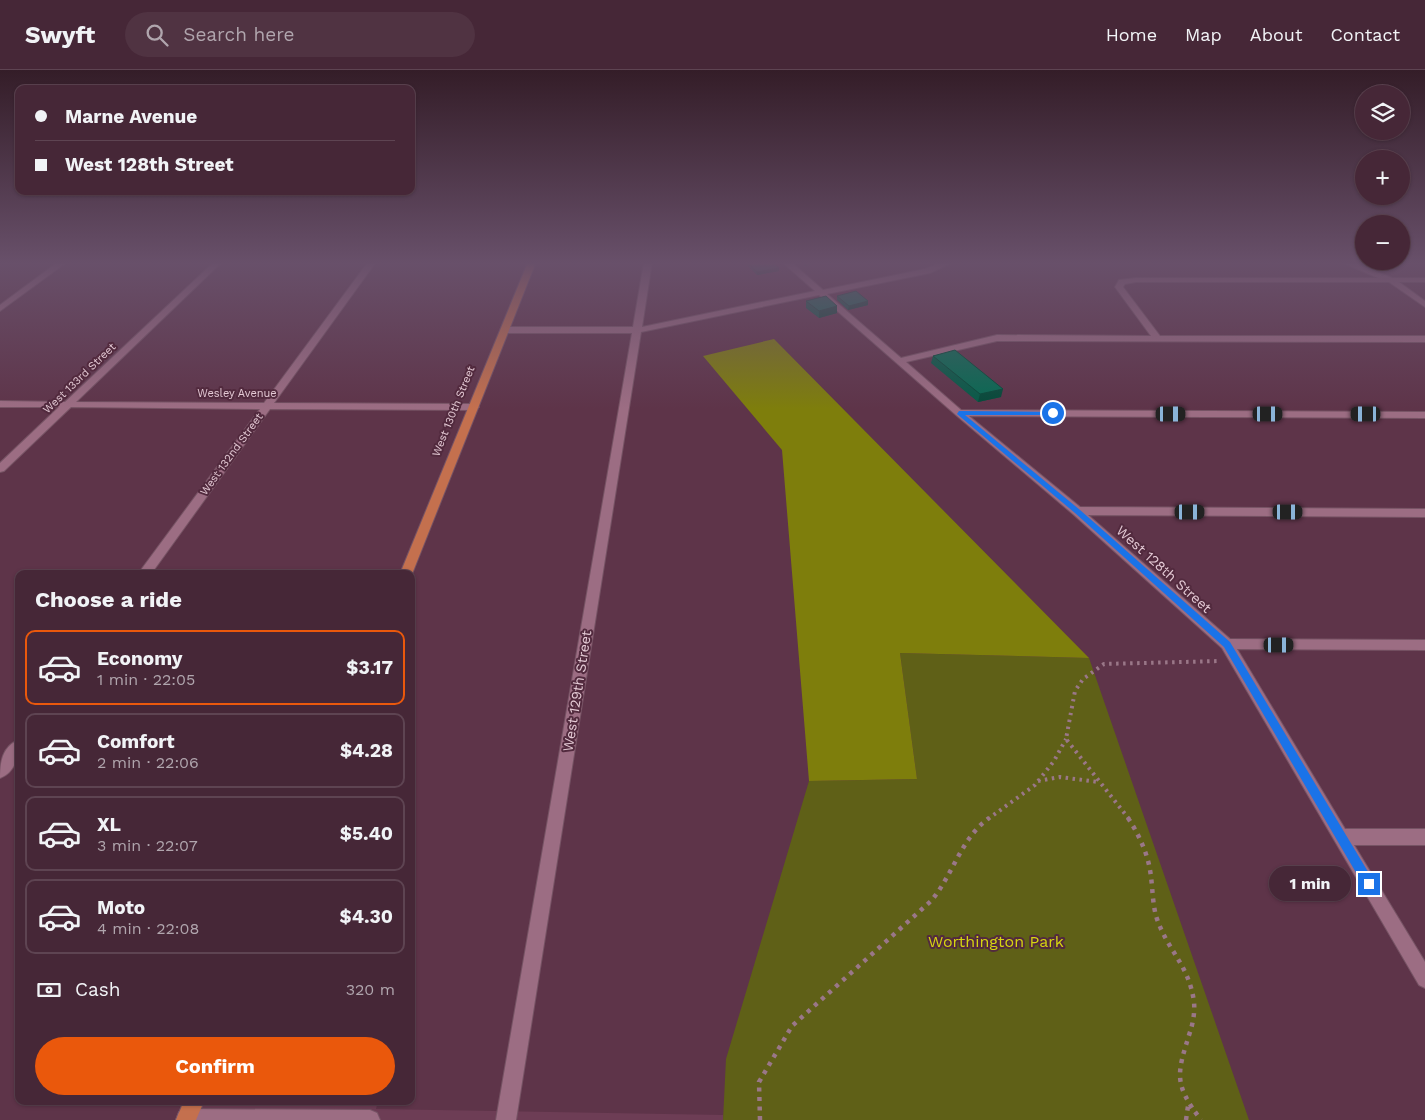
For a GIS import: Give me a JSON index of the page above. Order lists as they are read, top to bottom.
{
  "streets": {
    "main road": ["West 130th Street"],
    "street": [
      "West 133rd Street",
      "Wesley Avenue",
      "West 132nd Street",
      "West 128th Street",
      "West 129th Street"
    ]
  },
  "crossings": [
    ["West 133rd Street", "Wesley Avenue"],
    ["Wesley Avenue", "West 130th Street"],
    ["Wesley Avenue", "West 132nd Street"]
  ],
  "parks": ["Worthington Park"],
  "page": {
    "header": "Swyft",
    "search": "Search here",
    "nav": [
      "Home",
      "Map",
      "About",
      "Contact"
    ],
    "map_buttons": ["+", "−"],
    "banner": ["Marne Avenue", "West 128th Street"],
    "heading": "Choose a ride",
    "list": [
      {
        "name": "Economy",
        "note": "1 min · 22:05",
        "value": "$3.17"
      },
      {
        "name": "Comfort",
        "note": "2 min · 22:06",
        "value": "$4.28"
      },
      {
        "name": "XL",
        "note": "3 min · 22:07",
        "value": "$5.40"
      },
      {
        "name": "Moto",
        "note": "4 min · 22:08",
        "value": "$4.30"
      }
    ],
    "bubble": "1 min",
    "pay": ["Cash", "320 m"],
    "buttons": "Confirm"
  }
}
